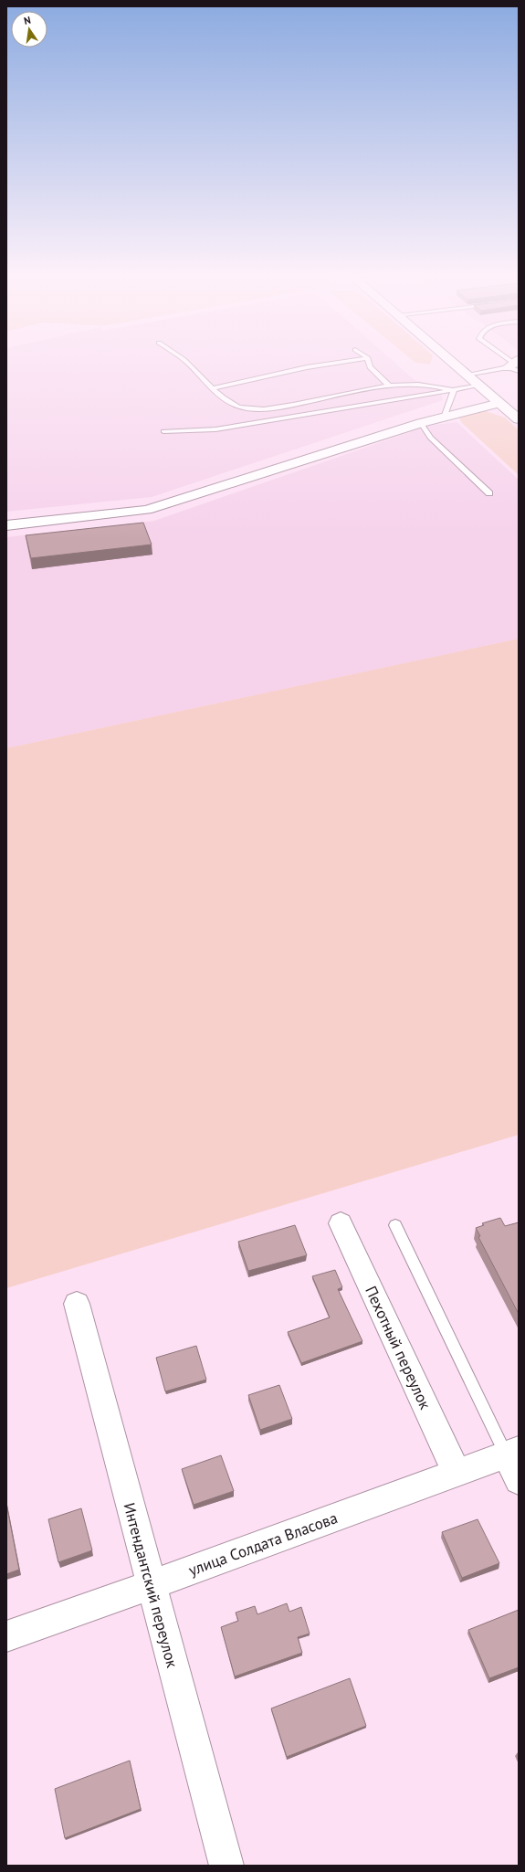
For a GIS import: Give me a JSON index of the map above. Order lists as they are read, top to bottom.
{
  "streets": {
    "street": ["Пехотный переулок", "улица Солдата Власова", "Интендантский переулок"]
  },
  "crossings": [
    ["Пехотный переулок", "улица Солдата Власова"],
    ["улица Солдата Власова", "Интендантский переулок"]
  ],
  "north": "top"
}
